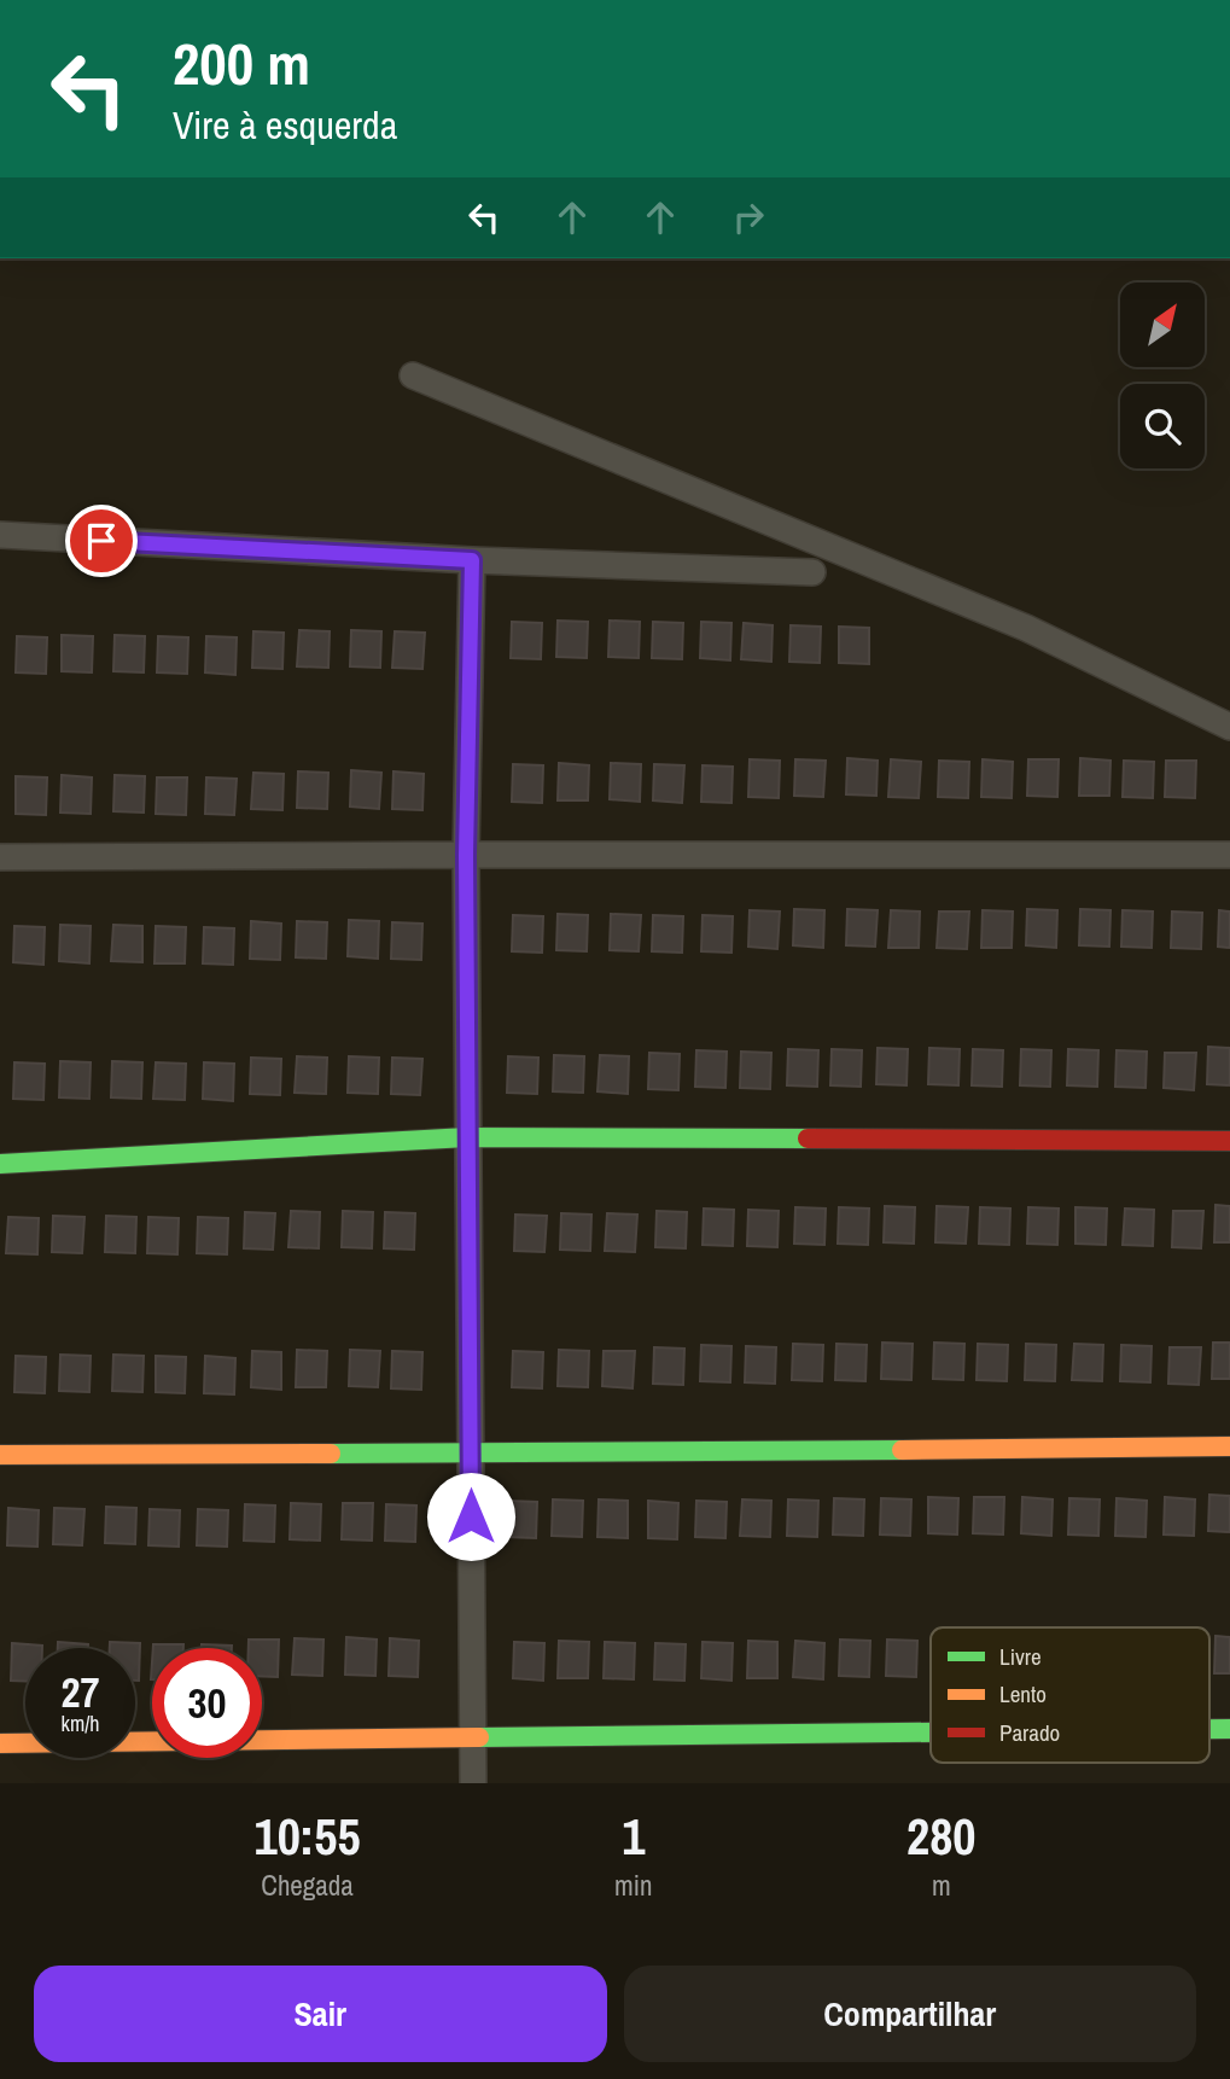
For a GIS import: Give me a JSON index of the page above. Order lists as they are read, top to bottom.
{
  "legend": ["Livre", "Lento", "Parado"],
  "north": "top right",
  "page": {
    "turn": ["200 m", "Vire à esquerda"],
    "speed": "27 km/h",
    "limit": "30",
    "eta": [
      "10:55",
      "Chegada",
      "1",
      "min",
      "280",
      "m"
    ],
    "buttons": ["Sair", "Compartilhar"]
  }
}
